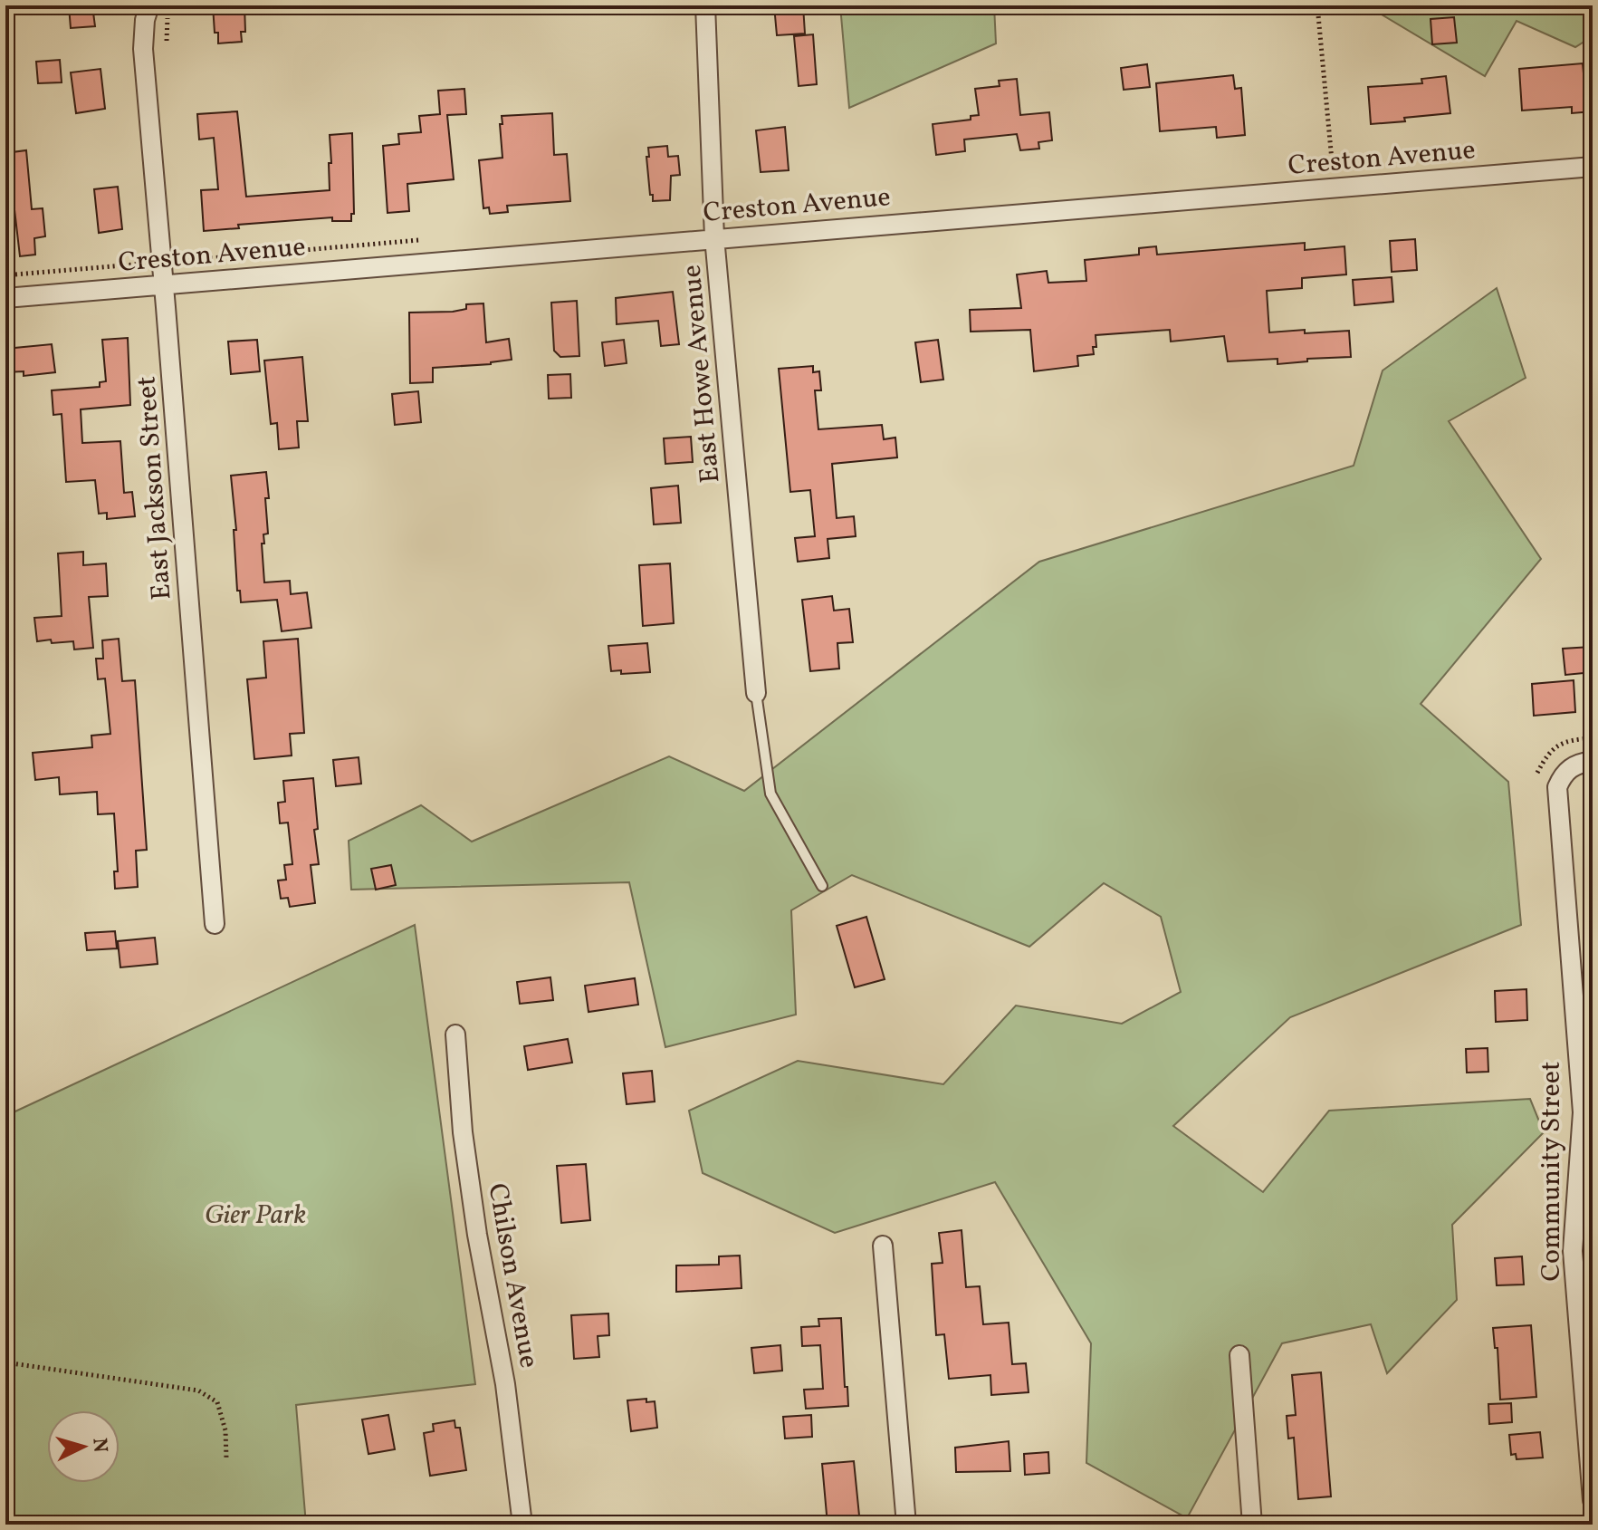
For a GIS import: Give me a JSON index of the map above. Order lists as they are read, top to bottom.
{
  "streets": {
    "street": [
      "Creston Avenue",
      "East Howe Avenue",
      "East Jackson Street",
      "Community Street",
      "Chilson Avenue"
    ]
  },
  "crossings": [
    ["Creston Avenue", "East Howe Avenue"],
    ["Creston Avenue", "East Jackson Street"]
  ],
  "parks": ["Gier Park"],
  "north": "right"
}
